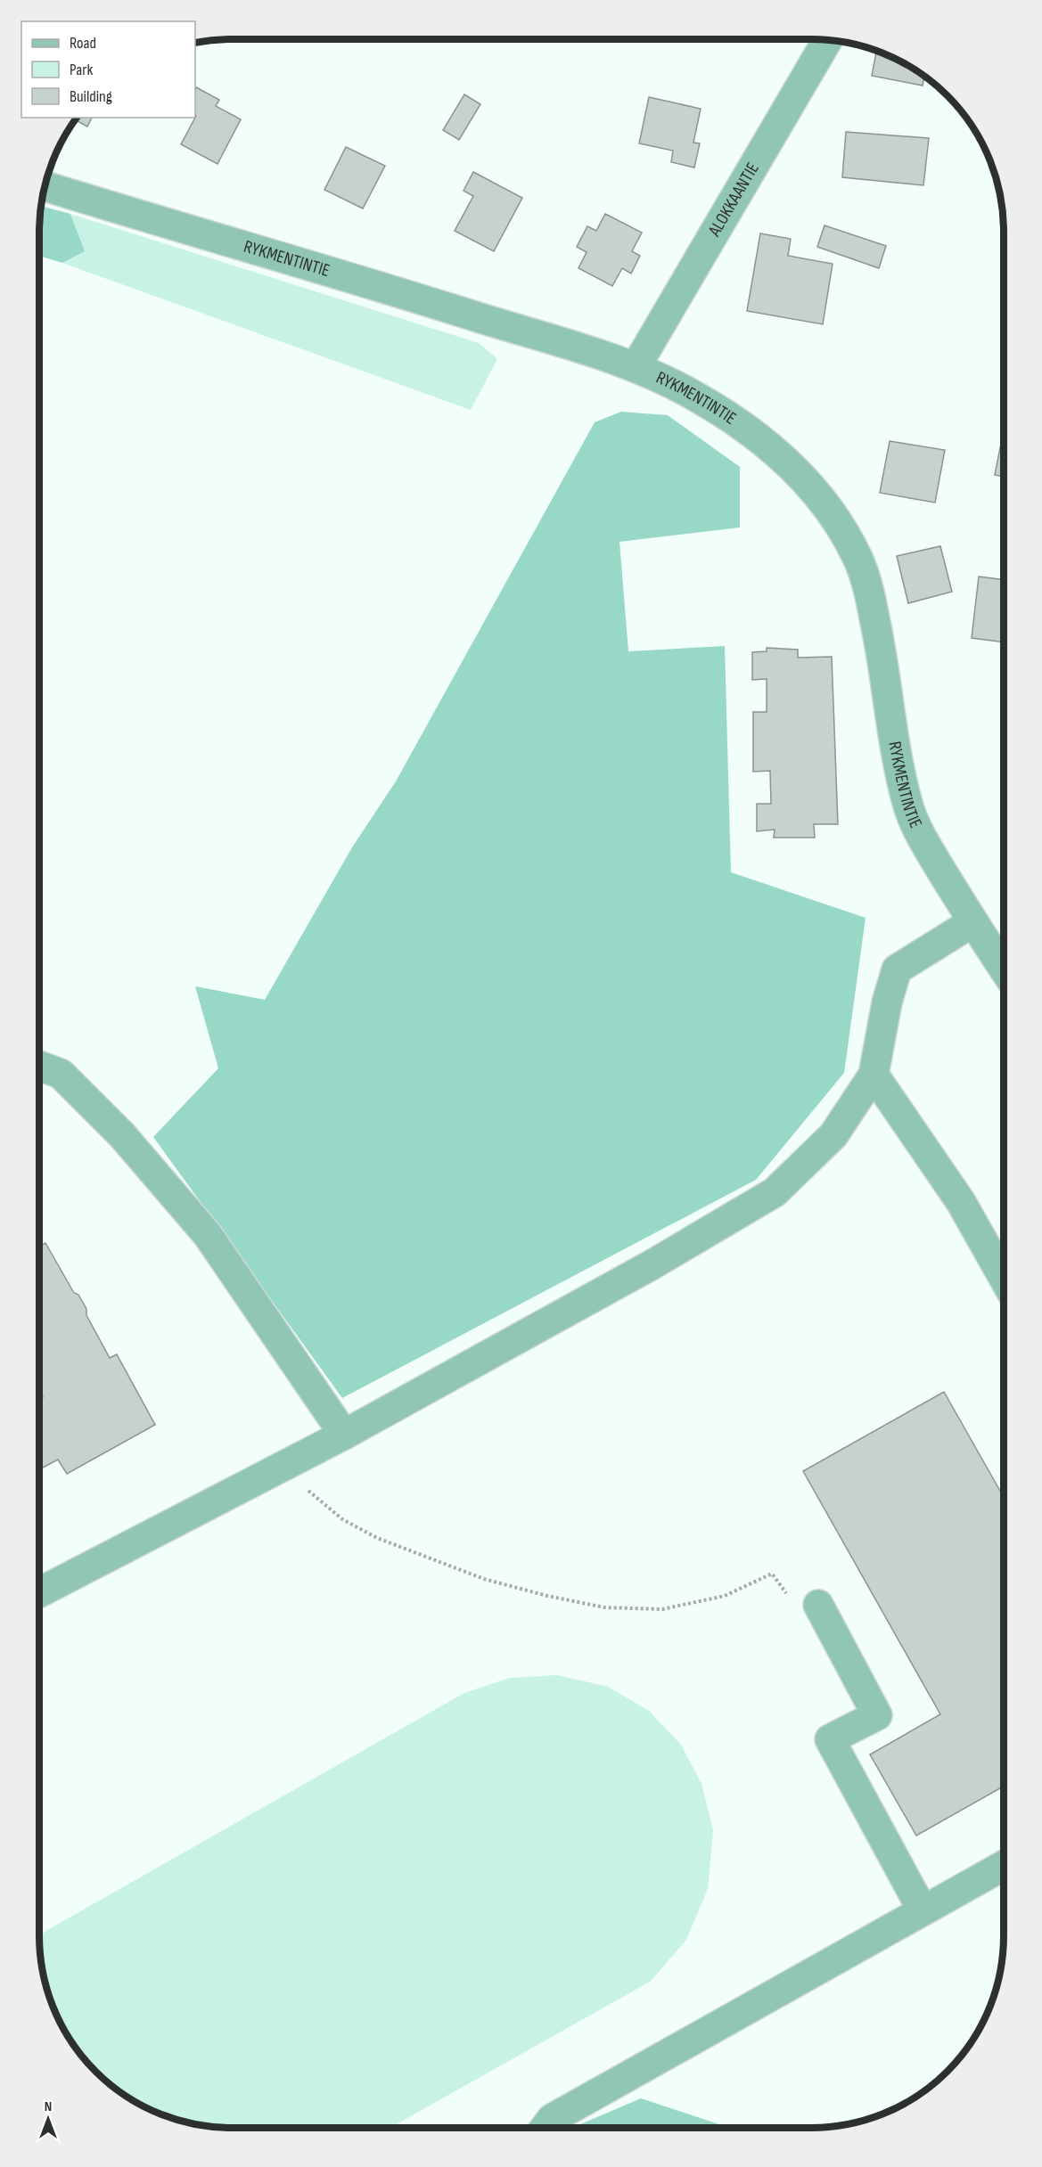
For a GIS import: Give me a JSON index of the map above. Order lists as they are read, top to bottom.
{
  "streets": {
    "street": ["ALOKKAANTIE", "RYKMENTINTIE"]
  },
  "crossings": [
    ["ALOKKAANTIE", "RYKMENTINTIE"]
  ],
  "legend": ["Road", "Park", "Building"],
  "north": "top"
}
